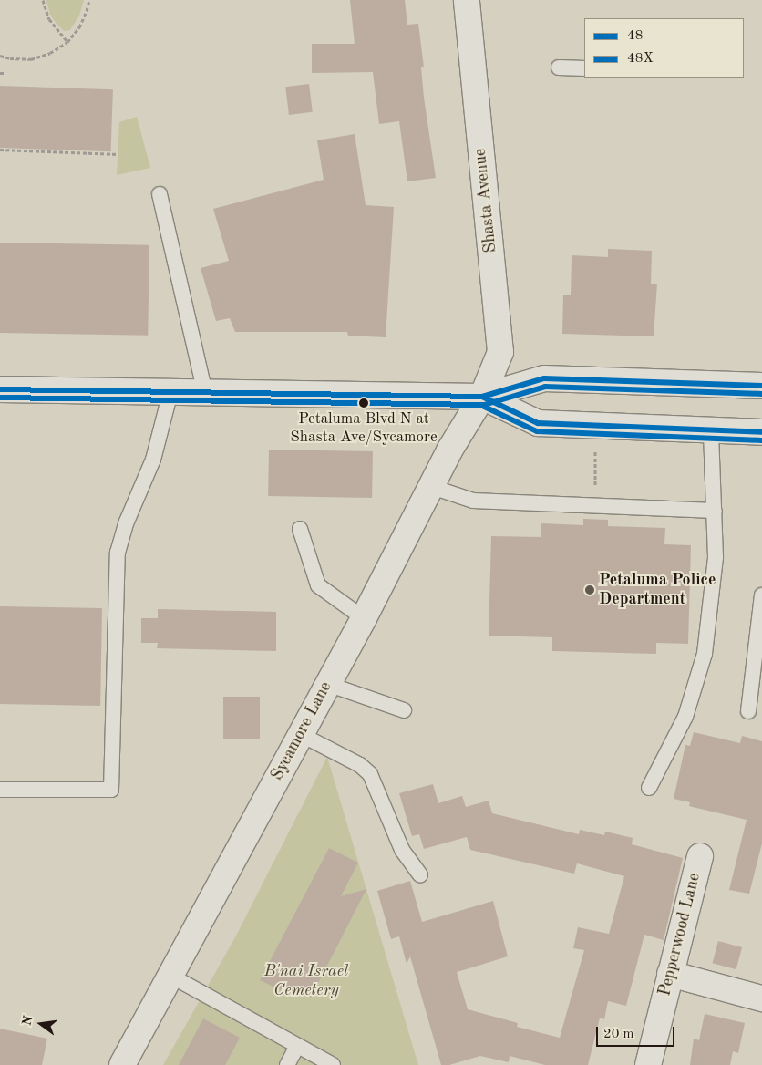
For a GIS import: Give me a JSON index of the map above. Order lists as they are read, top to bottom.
{
  "streets": {
    "street": ["Shasta Avenue", "Sycamore Lane", "Pepperwood Lane"]
  },
  "crossings": [
    ["Shasta Avenue", "Sycamore Lane"]
  ],
  "parks": ["B'nai Israel Cemetery"],
  "places": ["Petaluma Blvd N at Shasta Ave/Sycamore", "Petaluma Police Department"],
  "lines": ["transit line 48", "transit line 48X"],
  "legend": ["48", "48X"],
  "scale_bar": "20 m",
  "north": "left"
}
